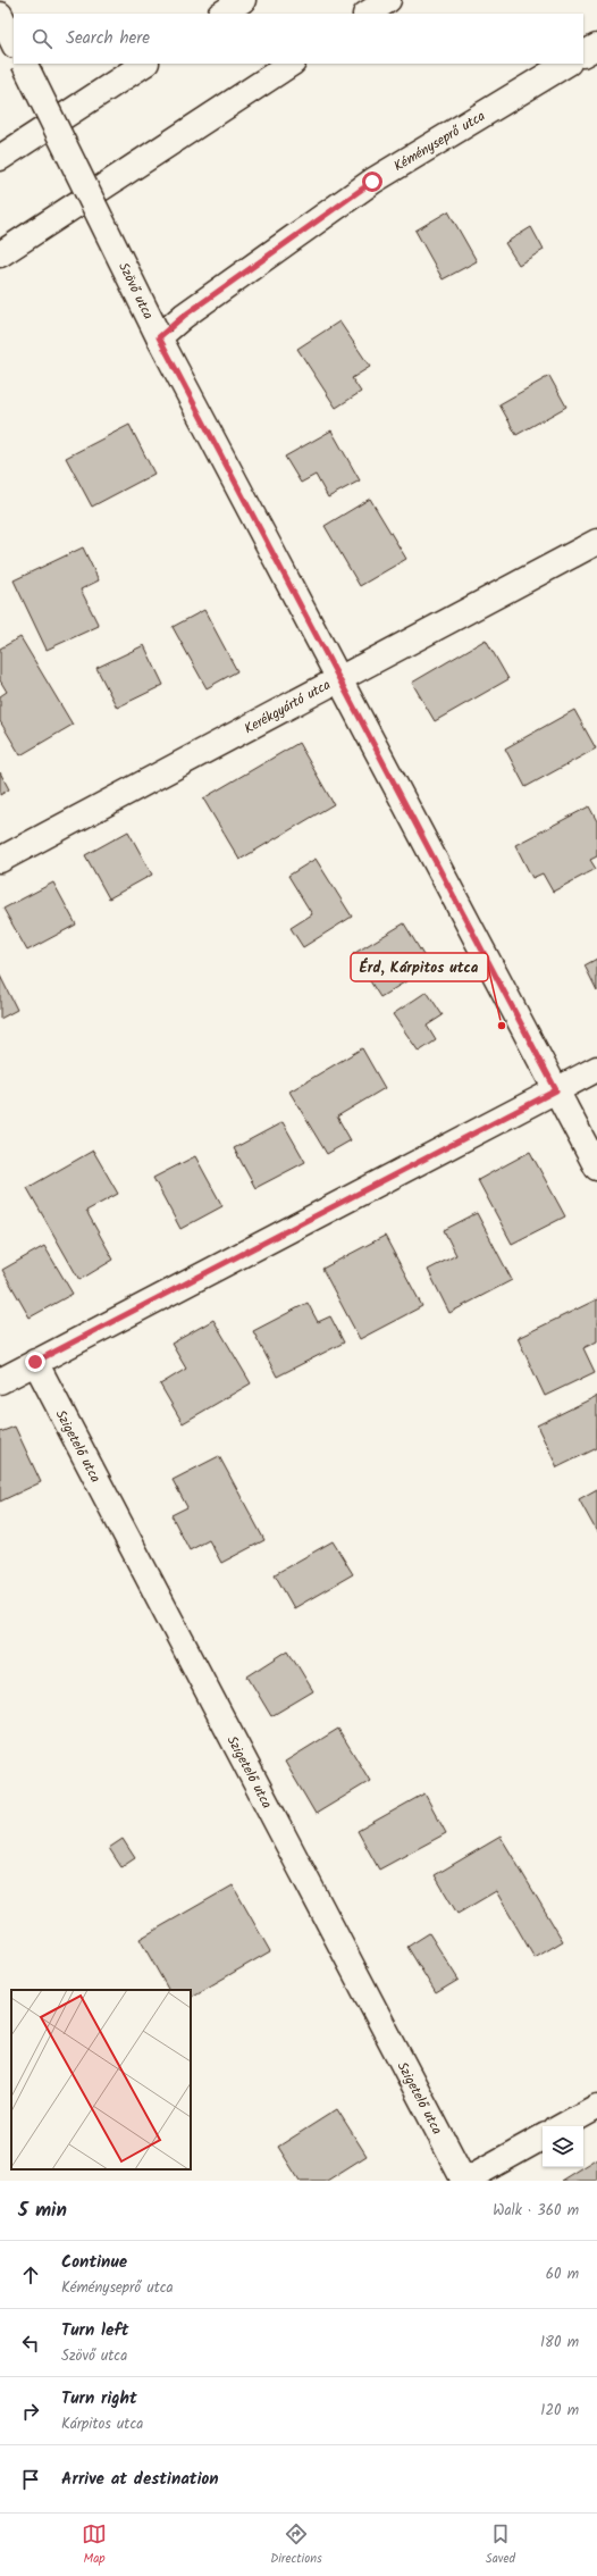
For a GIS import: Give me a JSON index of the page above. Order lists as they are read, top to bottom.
{
  "streets": {
    "main road": [
      "Kéményseprő utca",
      "Szövő utca",
      "Kerékgyártó utca",
      "Szigetelő utca"
    ]
  },
  "crossings": [
    ["Kéményseprő utca", "Szövő utca"],
    ["Szövő utca", "Kerékgyártó utca"]
  ],
  "places": ["Érd, Kárpitos utca"],
  "page": {
    "search": "Search here",
    "heading": ["5 min", "Walk · 360 m"],
    "list": [
      ["Continue", "Kéményseprő utca", "60 m"],
      ["Turn left", "Szövő utca", "180 m"],
      ["Turn right", "Kárpitos utca", "120 m"],
      "Arrive at destination"
    ],
    "nav": ["Map", "Directions", "Saved"]
  }
}
